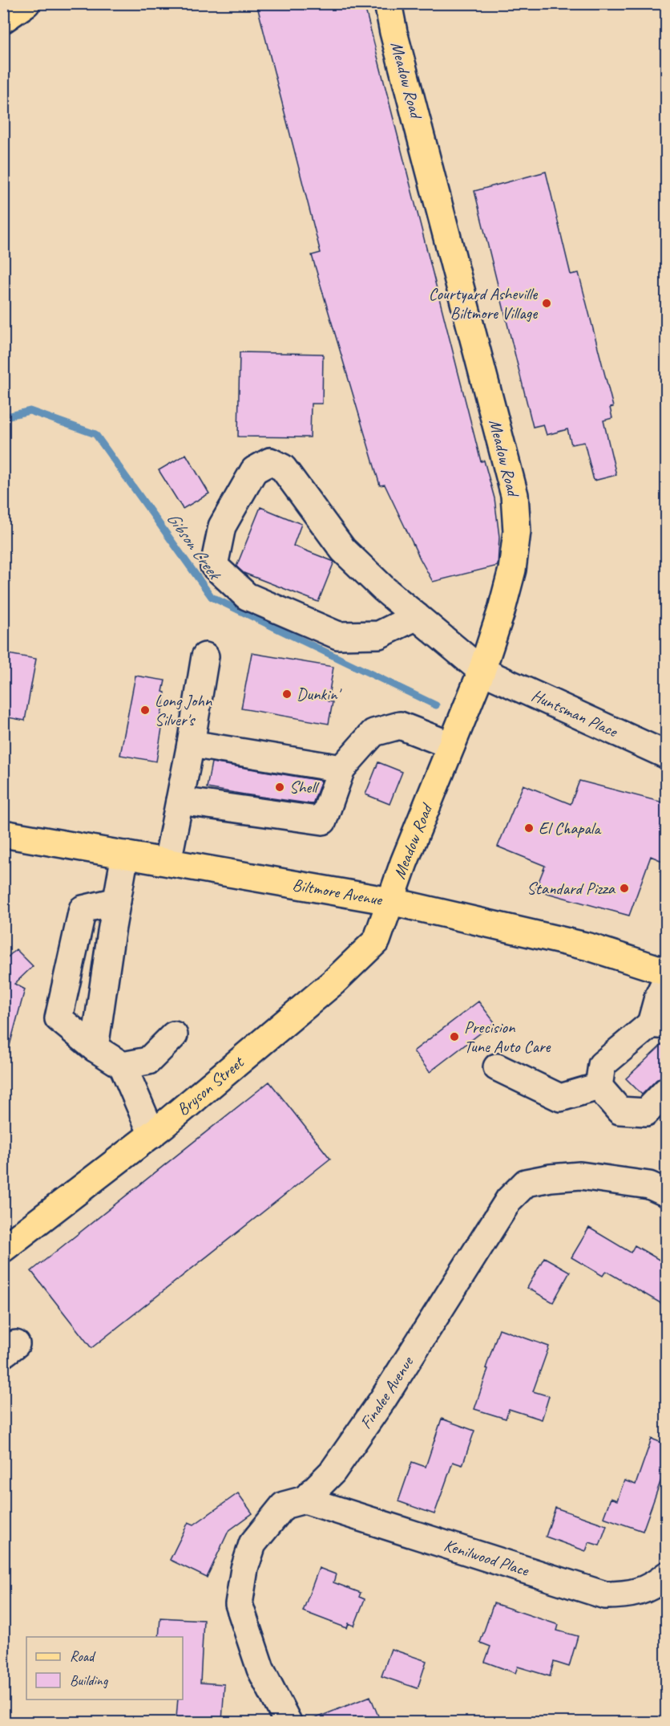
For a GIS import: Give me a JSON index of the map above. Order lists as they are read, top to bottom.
{
  "streets": {
    "main road": ["Meadow Road", "Biltmore Avenue", "Bryson Street"],
    "street": ["Huntsman Place", "Finalee Avenue", "Kenilwood Place"]
  },
  "crossings": [
    ["Meadow Road", "Huntsman Place"],
    ["Meadow Road", "Biltmore Avenue"],
    ["Meadow Road", "Bryson Street"],
    ["Biltmore Avenue", "Bryson Street"],
    ["Finalee Avenue", "Kenilwood Place"]
  ],
  "water": ["Gibson Creek"],
  "places": [
    "Courtyard Asheville Biltmore Village",
    "Dunkin'",
    "Long John Silver's",
    "Shell",
    "El Chapala",
    "Standard Pizza",
    "Precision Tune Auto Care"
  ],
  "legend": ["Road", "Building"]
}
